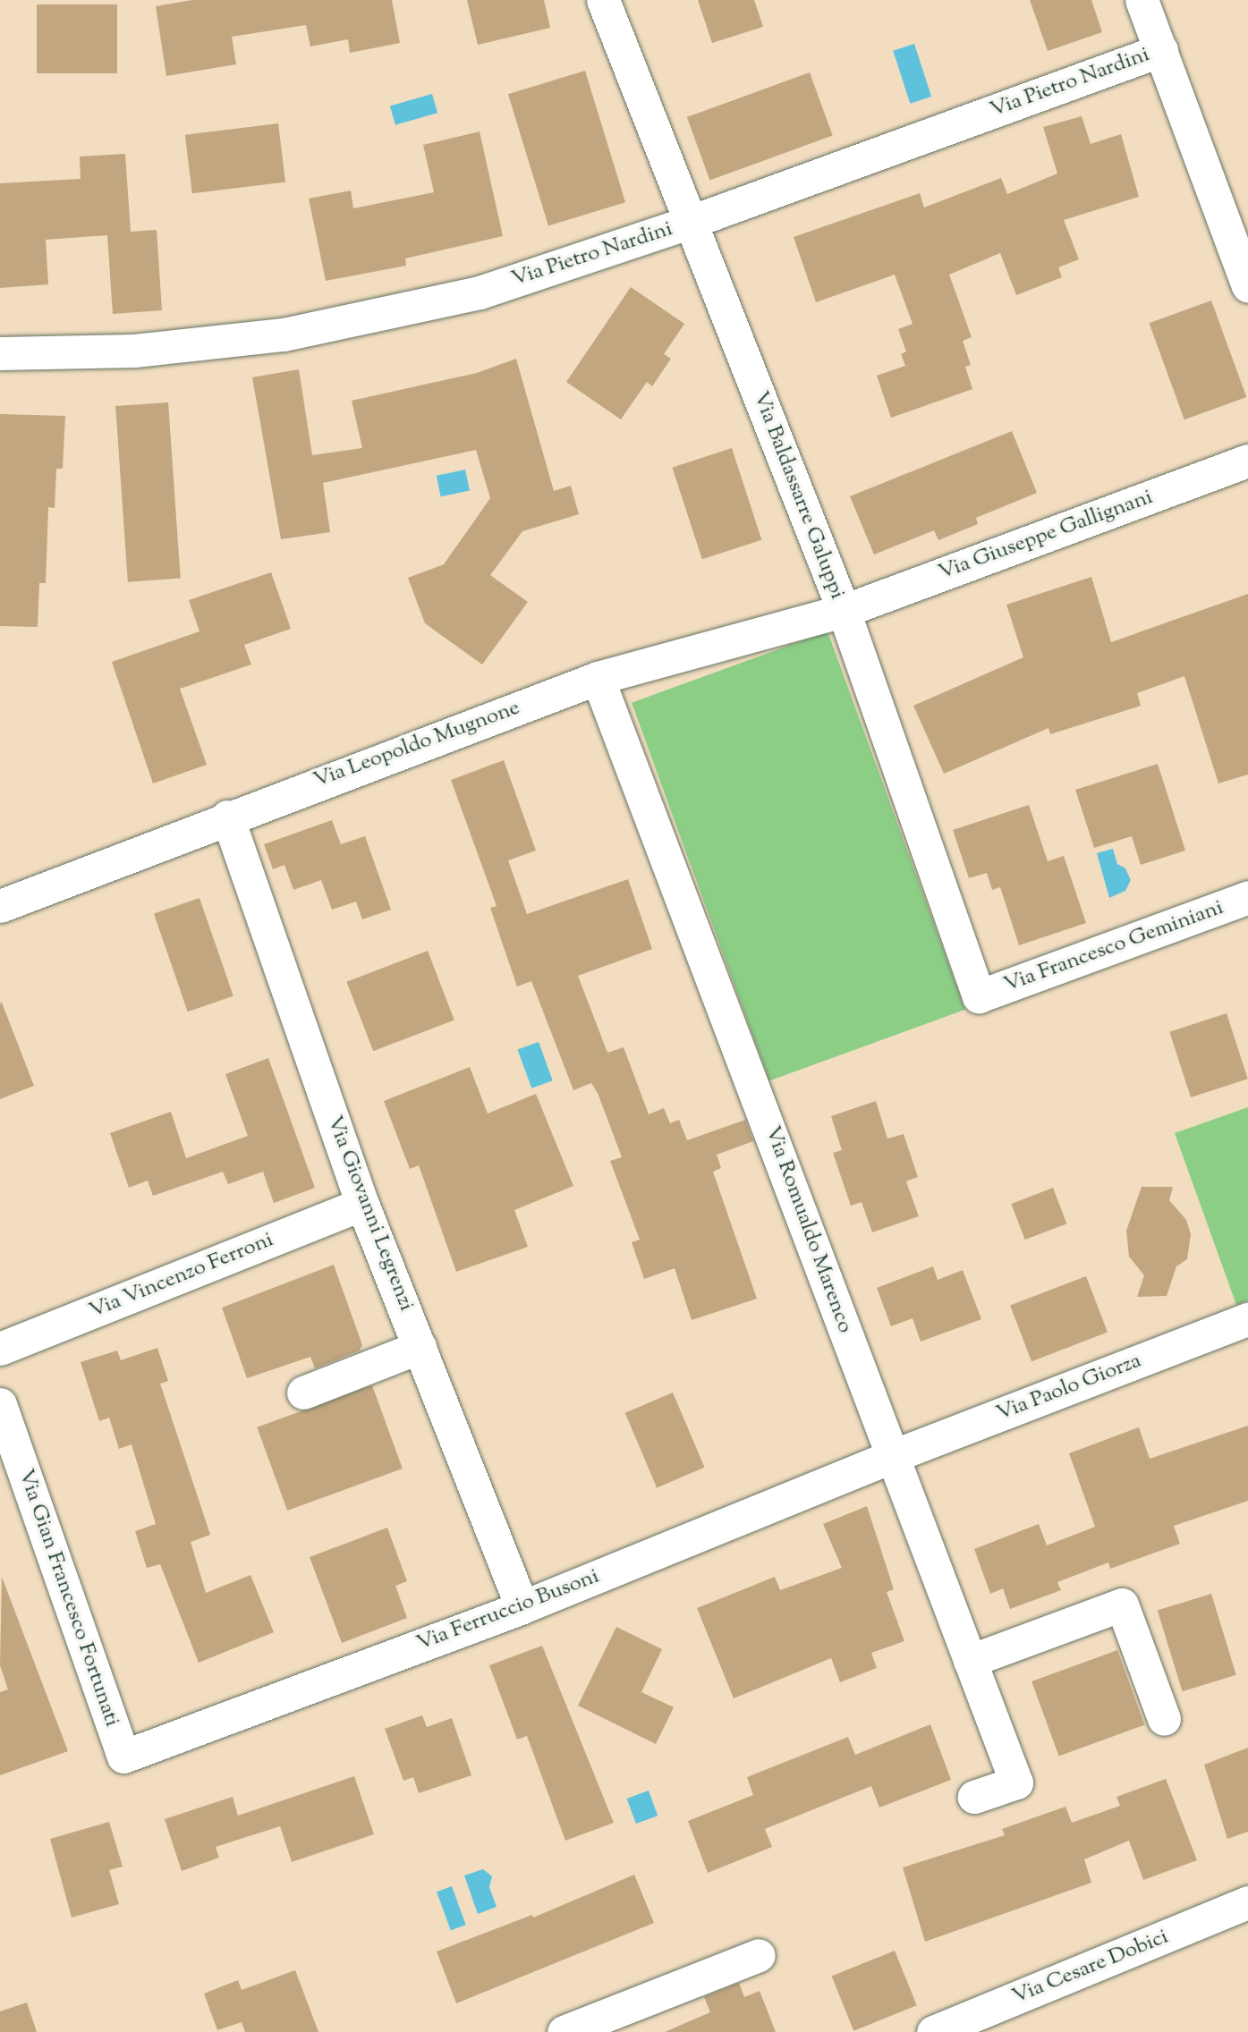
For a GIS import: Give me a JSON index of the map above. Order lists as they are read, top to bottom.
{
  "streets": {
    "street": [
      "Via Pietro Nardini",
      "Via Baldassarre Galuppi",
      "Via Giuseppe Gallignani",
      "Via Leopoldo Mugnone",
      "Via Francesco Geminiani",
      "Via Giovanni Legrenzi",
      "Via Romualdo Marenco",
      "Via Vincenzo Ferroni",
      "Via Paolo Giorza",
      "Via Gian Francesco Fortunati",
      "Via Ferruccio Busoni",
      "Via Cesare Dobici"
    ]
  },
  "crossings": [
    ["Via Pietro Nardini", "Via Baldassarre Galuppi"],
    ["Via Baldassarre Galuppi", "Via Giuseppe Gallignani"],
    ["Via Baldassarre Galuppi", "Via Leopoldo Mugnone"],
    ["Via Baldassarre Galuppi", "Via Francesco Geminiani"],
    ["Via Giuseppe Gallignani", "Via Leopoldo Mugnone"],
    ["Via Leopoldo Mugnone", "Via Giovanni Legrenzi"],
    ["Via Leopoldo Mugnone", "Via Romualdo Marenco"],
    ["Via Giovanni Legrenzi", "Via Vincenzo Ferroni"],
    ["Via Giovanni Legrenzi", "Via Ferruccio Busoni"],
    ["Via Romualdo Marenco", "Via Paolo Giorza"],
    ["Via Romualdo Marenco", "Via Ferruccio Busoni"],
    ["Via Paolo Giorza", "Via Ferruccio Busoni"],
    ["Via Gian Francesco Fortunati", "Via Ferruccio Busoni"]
  ]
}
